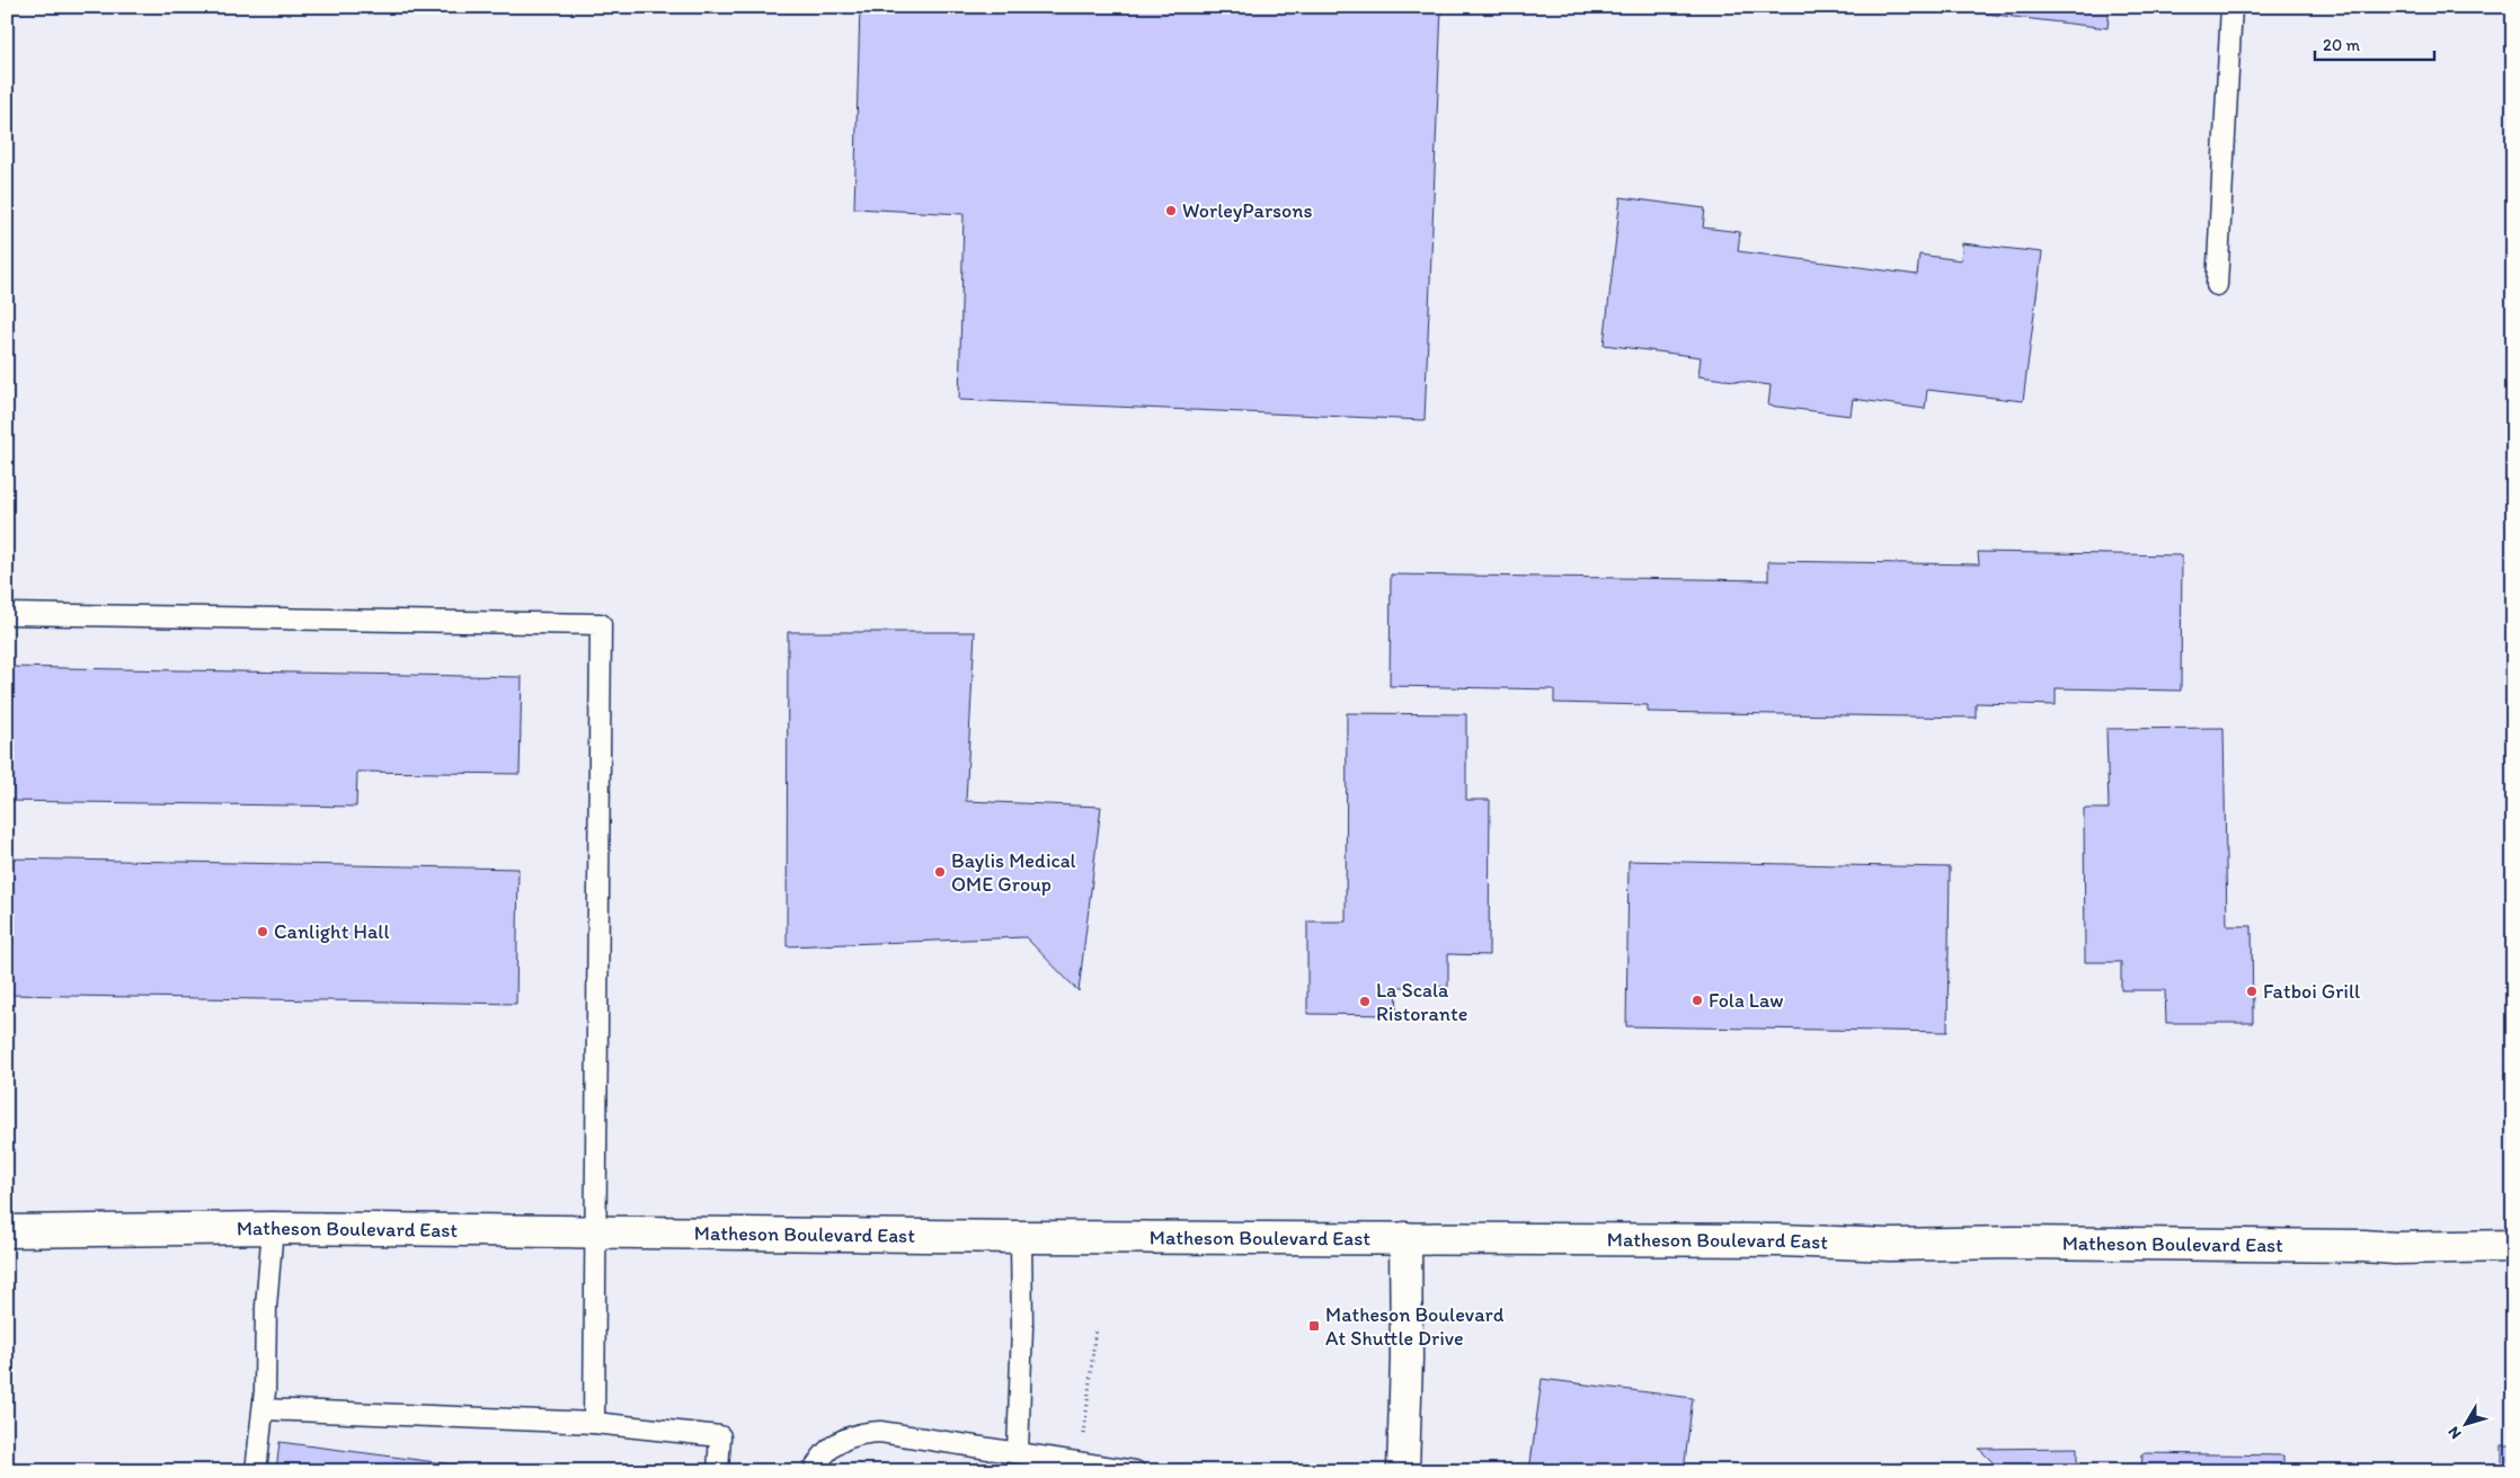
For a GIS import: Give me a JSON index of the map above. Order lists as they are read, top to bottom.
{
  "streets": {
    "street": ["Matheson Boulevard East"]
  },
  "places": {
    "other": [
      "WorleyParsons",
      "Baylis Medical OME Group",
      "Canlight Hall",
      "Fatboi Grill",
      "Fola Law",
      "La Scala Ristorante"
    ],
    "transit": ["Matheson Boulevard At Shuttle Drive"]
  },
  "scale_bar": "20 m",
  "north": "bottom left"
}
